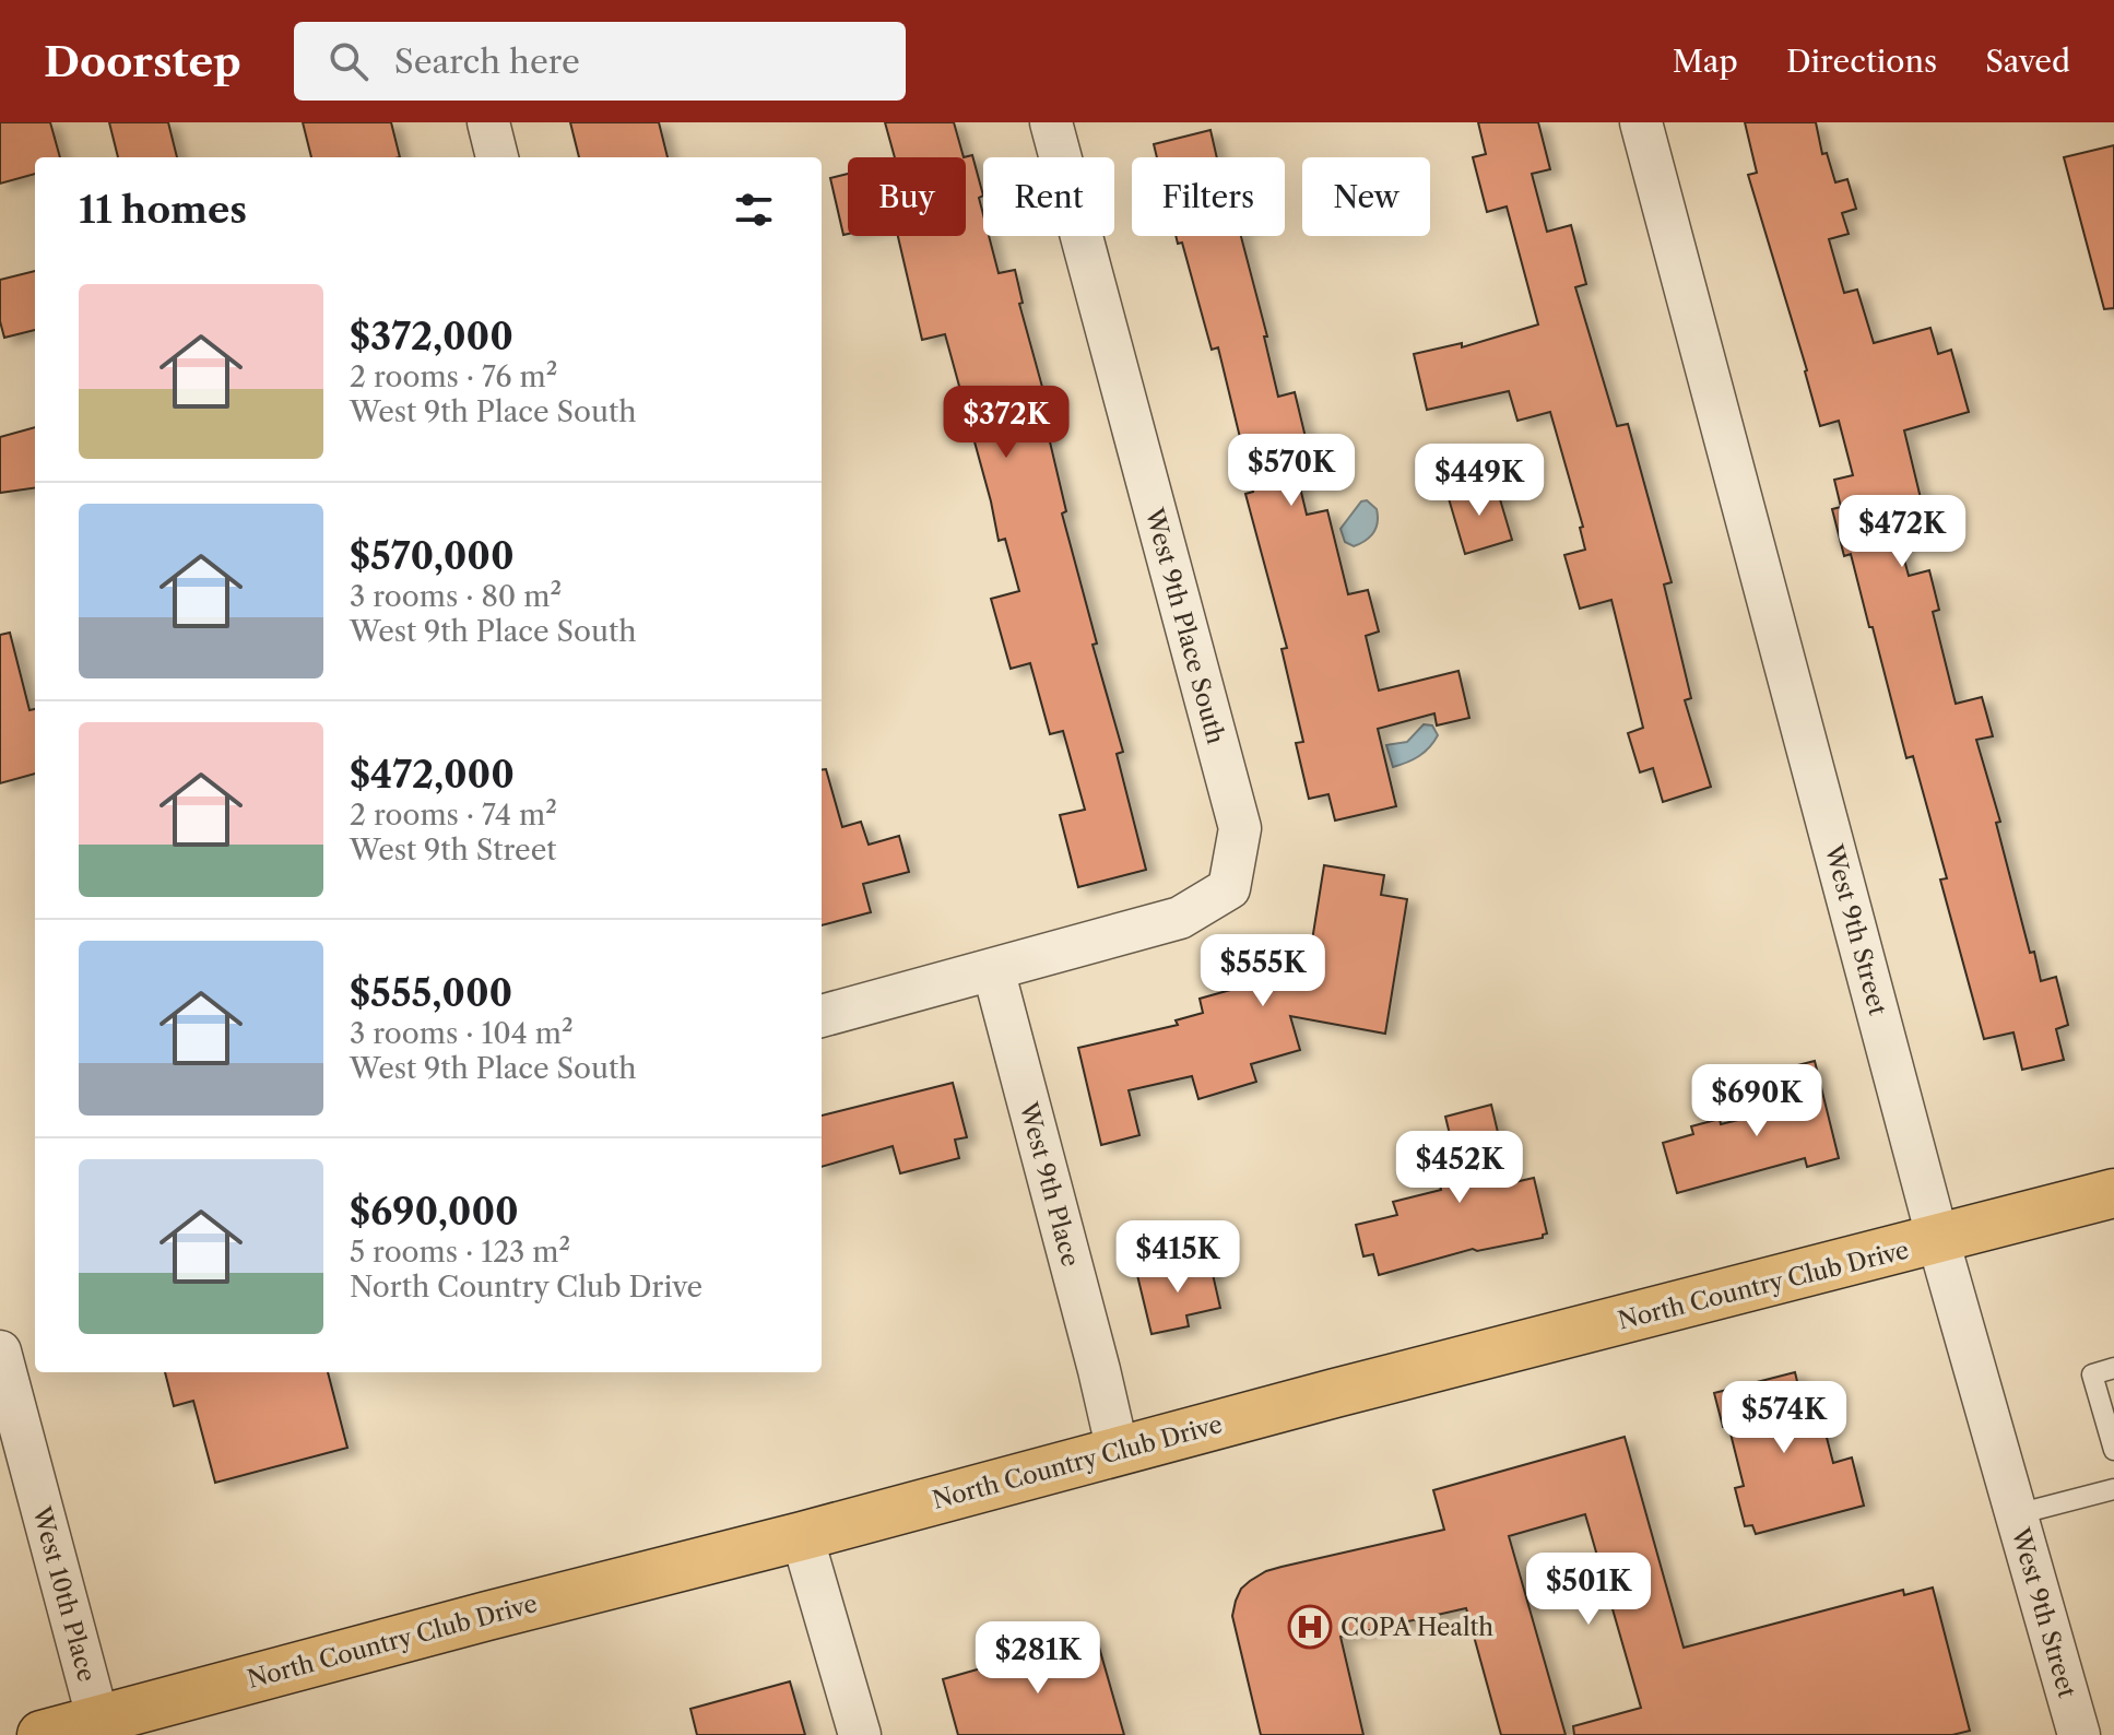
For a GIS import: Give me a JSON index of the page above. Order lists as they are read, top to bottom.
{
  "streets": {
    "main road": ["North Country Club Drive"],
    "street": [
      "West 9th Place South",
      "West 9th Street",
      "West 9th Place",
      "West 10th Place"
    ]
  },
  "crossings": [
    ["West 9th Place South", "West 9th Place"],
    ["West 9th Street", "North Country Club Drive"],
    ["West 9th Place", "North Country Club Drive"],
    ["North Country Club Drive", "West 10th Place"]
  ],
  "places": {
    "hospital": ["COPA Health"]
  },
  "page": {
    "header": "Doorstep",
    "search": "Search here",
    "nav": ["Map", "Directions", "Saved"],
    "chip": [
      "Buy",
      "Rent",
      "Filters",
      "New"
    ],
    "heading": "11 homes",
    "list": [
      {
        "name": "$372,000",
        "note": "2 rooms · 76 m² · West 9th Place South"
      },
      {
        "name": "$570,000",
        "note": "3 rooms · 80 m² · West 9th Place South"
      },
      {
        "name": "$472,000",
        "note": "2 rooms · 74 m² · West 9th Street"
      },
      {
        "name": "$555,000",
        "note": "3 rooms · 104 m² · West 9th Place South"
      },
      {
        "name": "$690,000",
        "note": "5 rooms · 123 m² · North Country Club Drive"
      }
    ],
    "price": [
      "$372K",
      "$570K",
      "$449K",
      "$472K",
      "$555K",
      "$690K",
      "$452K",
      "$415K",
      "$574K",
      "$501K",
      "$281K"
    ]
  }
}
